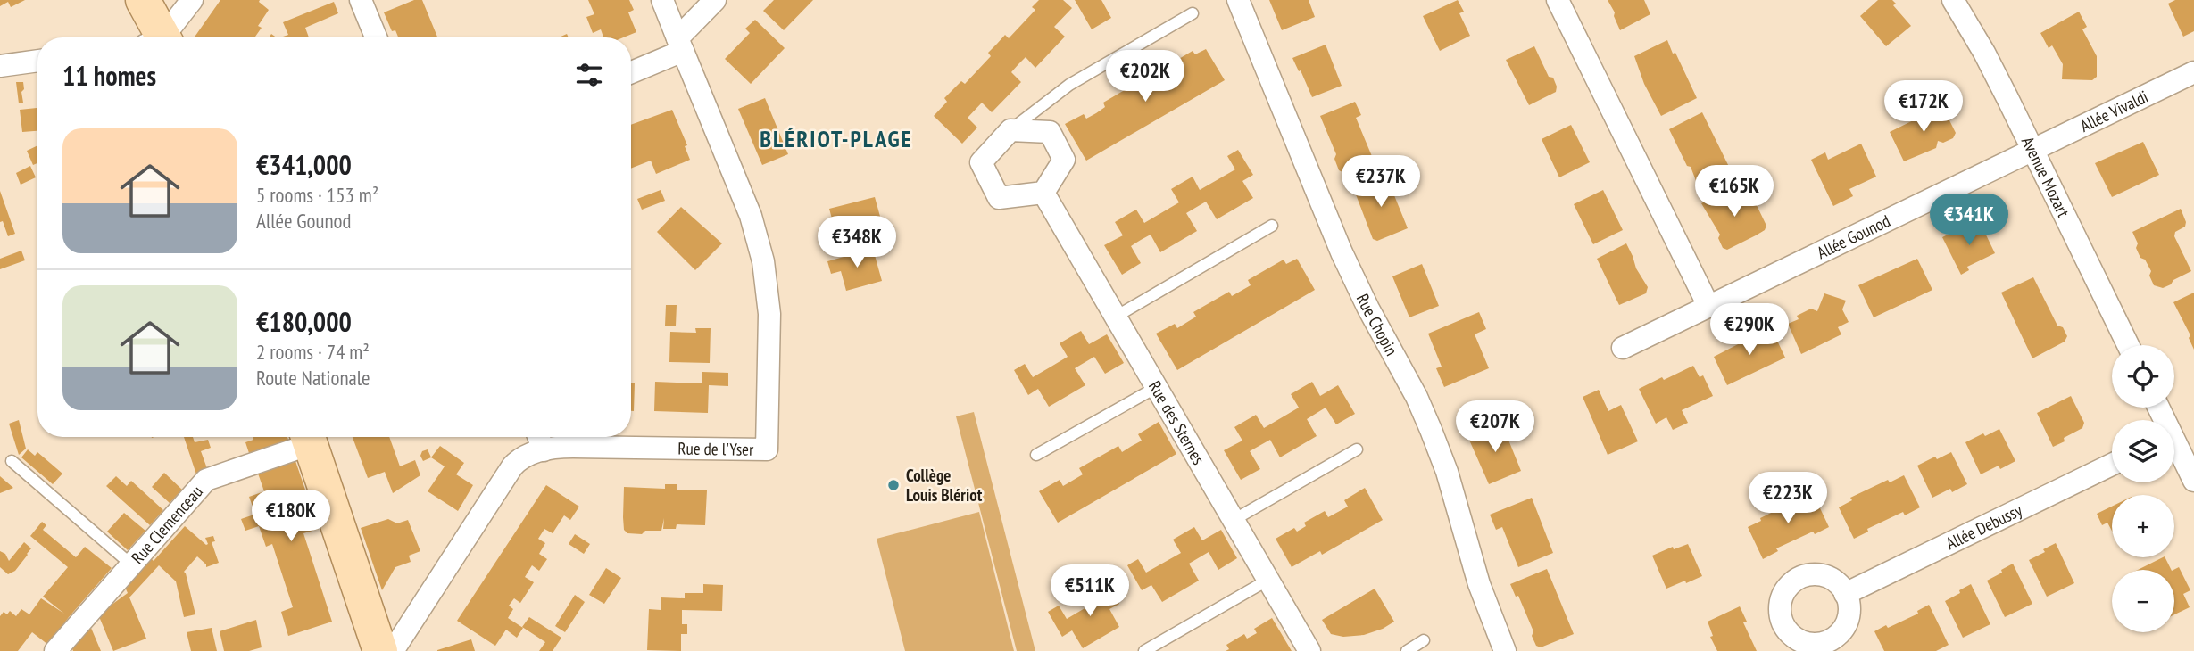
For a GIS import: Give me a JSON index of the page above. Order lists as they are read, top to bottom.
{
  "streets": {
    "street": [
      "Allée Vivaldi",
      "Avenue Mozart",
      "Allée Gounod",
      "Rue Chopin",
      "Rue des Sternes",
      "Rue de l'Yser",
      "Rue Clemenceau",
      "Allée Debussy"
    ]
  },
  "crossings": [
    ["Allée Vivaldi", "Avenue Mozart"],
    ["Allée Vivaldi", "Allée Gounod"],
    ["Avenue Mozart", "Allée Gounod"]
  ],
  "districts": ["BLÉRIOT-PLAGE"],
  "places": ["Collège Louis Blériot"],
  "page": {
    "heading": "11 homes",
    "price": [
      "€202K",
      "€172K",
      "€237K",
      "€165K",
      "€341K",
      "€348K",
      "€290K",
      "€207K",
      "€223K",
      "€180K",
      "€511K"
    ],
    "list": [
      {
        "name": "€341,000",
        "note": "5 rooms · 153 m² · Allée Gounod"
      },
      {
        "name": "€180,000",
        "note": "2 rooms · 74 m² · Route Nationale"
      }
    ],
    "map_buttons": ["+", "−"]
  }
}
